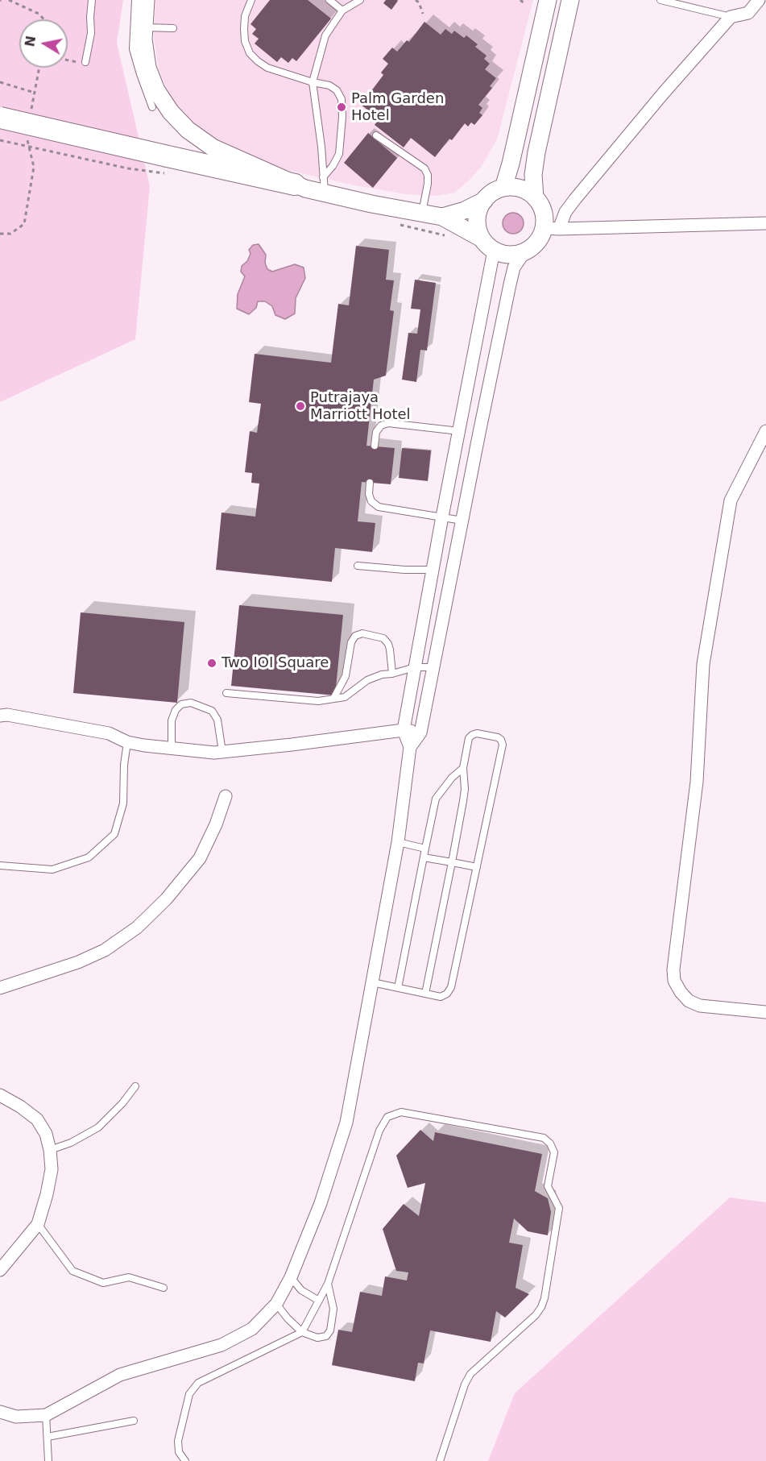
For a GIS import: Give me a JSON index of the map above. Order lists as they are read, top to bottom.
{
  "places": ["Palm Garden Hotel", "Putrajaya Marriott Hotel", "Two IOI Square"],
  "north": "left"
}
